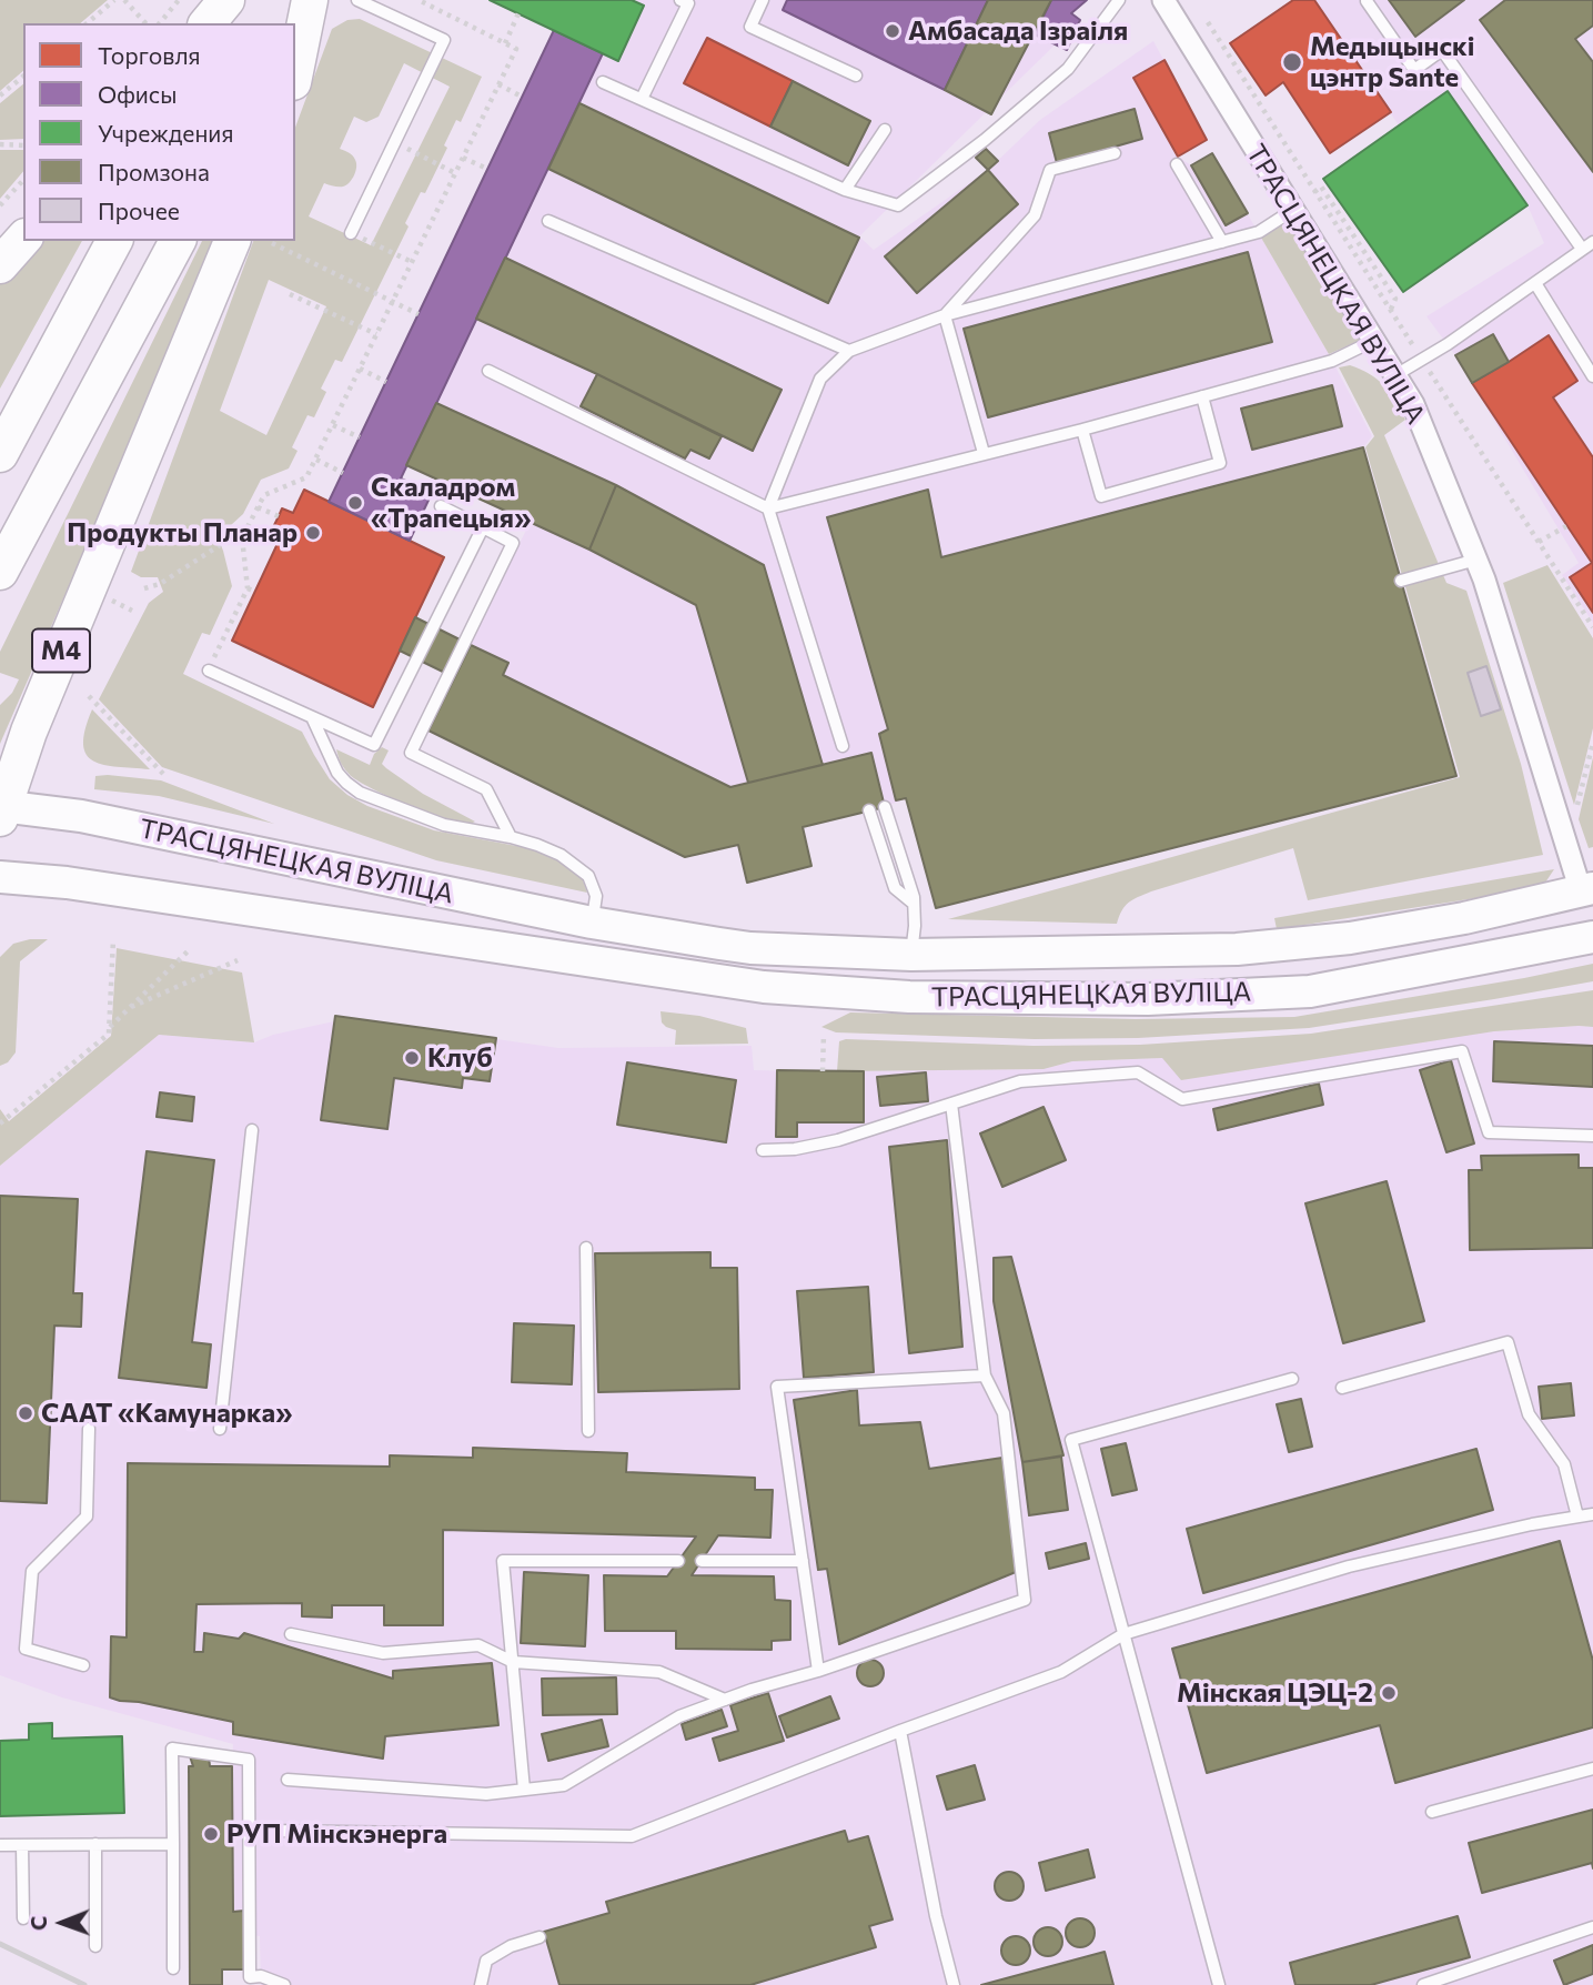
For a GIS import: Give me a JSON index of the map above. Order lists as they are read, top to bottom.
{
  "streets": {
    "main road": ["ТРАСЦЯНЕЦКАЯ ВУЛІЦА", "М4"]
  },
  "crossings": [
    ["ТРАСЦЯНЕЦКАЯ ВУЛІЦА", "М4"]
  ],
  "places": [
    "Амбасада Ізраіля",
    "Медыцынскі цэнтр Sante",
    "Скаладром «Трапецыя»",
    "Продукты Планар",
    "Клуб",
    "СААТ «Камунарка»",
    "Мінская ЦЭЦ-2",
    "РУП Мінскэнерга"
  ],
  "legend": [
    "Торговля",
    "Офисы",
    "Учреждения",
    "Промзона",
    "Прочее"
  ],
  "north": "left"
}
